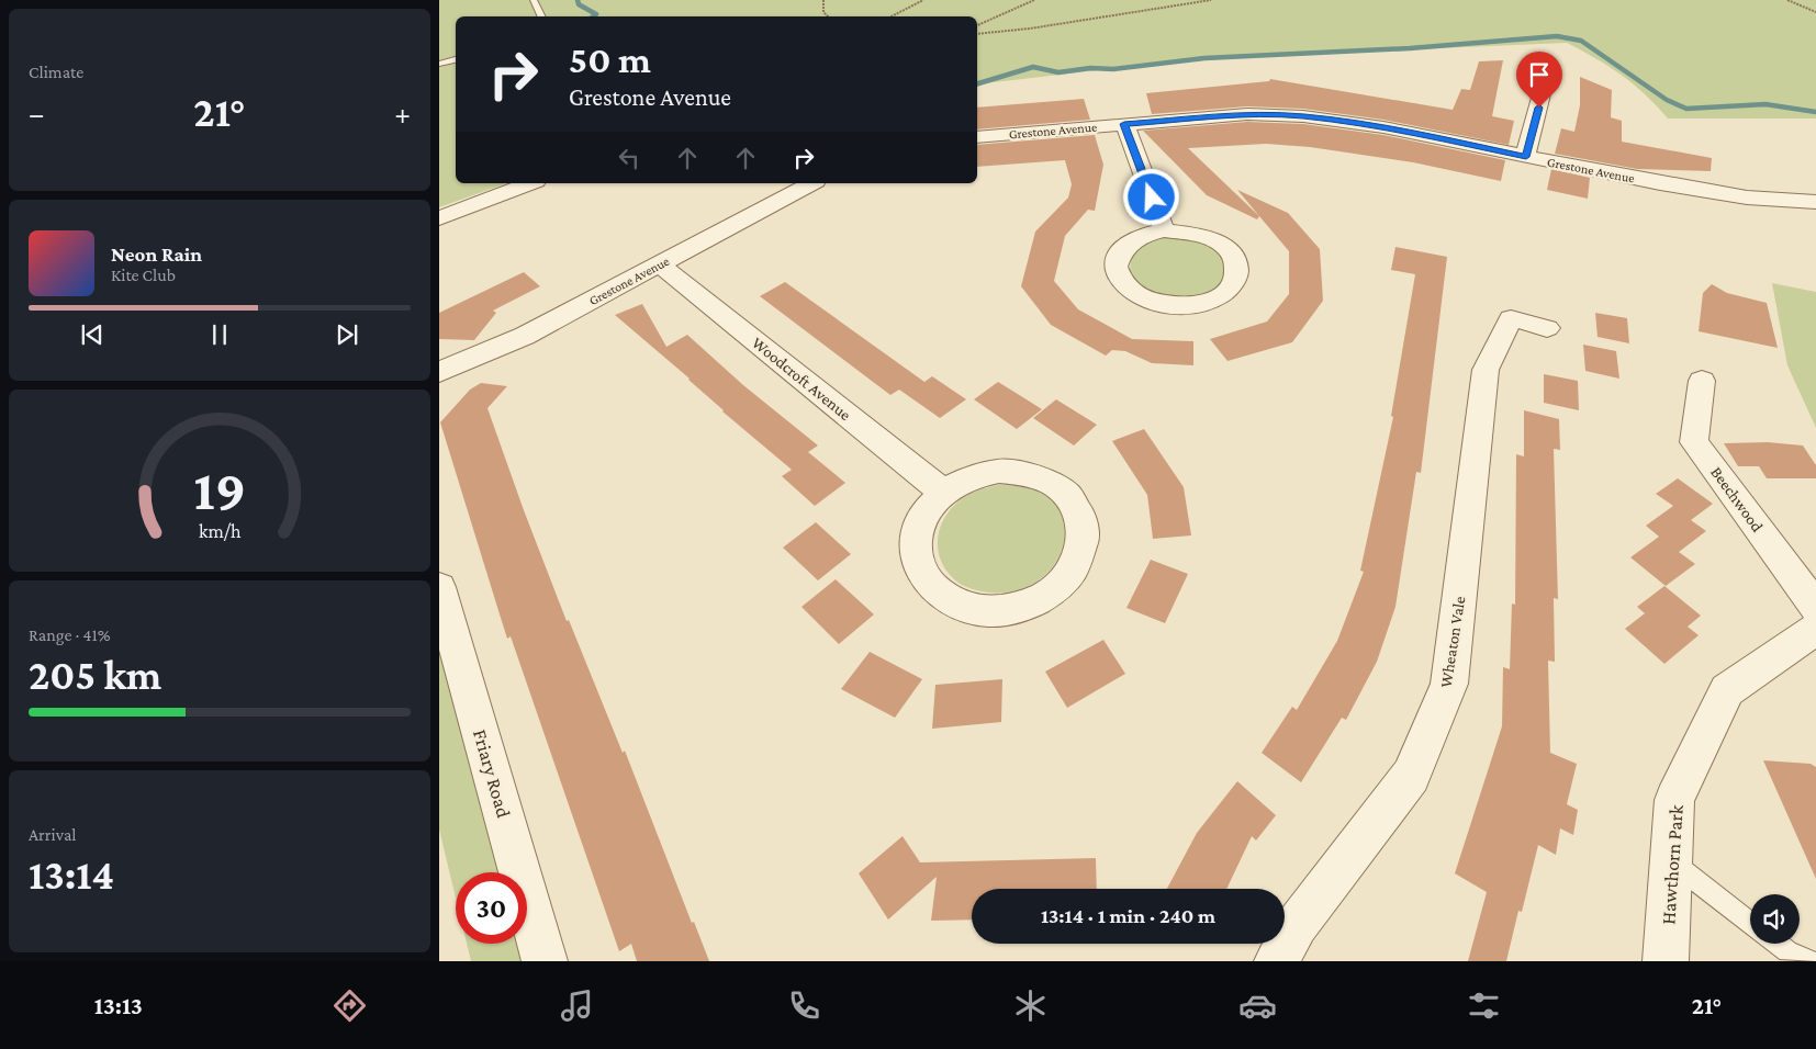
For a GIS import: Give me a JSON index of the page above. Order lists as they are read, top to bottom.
{
  "streets": {
    "street": [
      "Grestone Avenue",
      "Woodcroft Avenue",
      "Beechwood",
      "Wheaton Vale",
      "Friary Road",
      "Hawthorn Park"
    ]
  },
  "crossings": [
    ["Grestone Avenue", "Woodcroft Avenue"]
  ],
  "page": {
    "tile": [
      "Climate",
      ["Range · 41%", "205 km"],
      ["Arrival", "13:14"]
    ],
    "turn": ["50 m", "Grestone Avenue"],
    "heat": ["−", "21°", "+"],
    "song": ["Neon Rain", "Kite Club"],
    "limit": "30",
    "trip": "13:14 · 1 min · 240 m",
    "tabs": ["13:13", "21°"],
    "gauge": ["19", "km/h"]
  }
}
